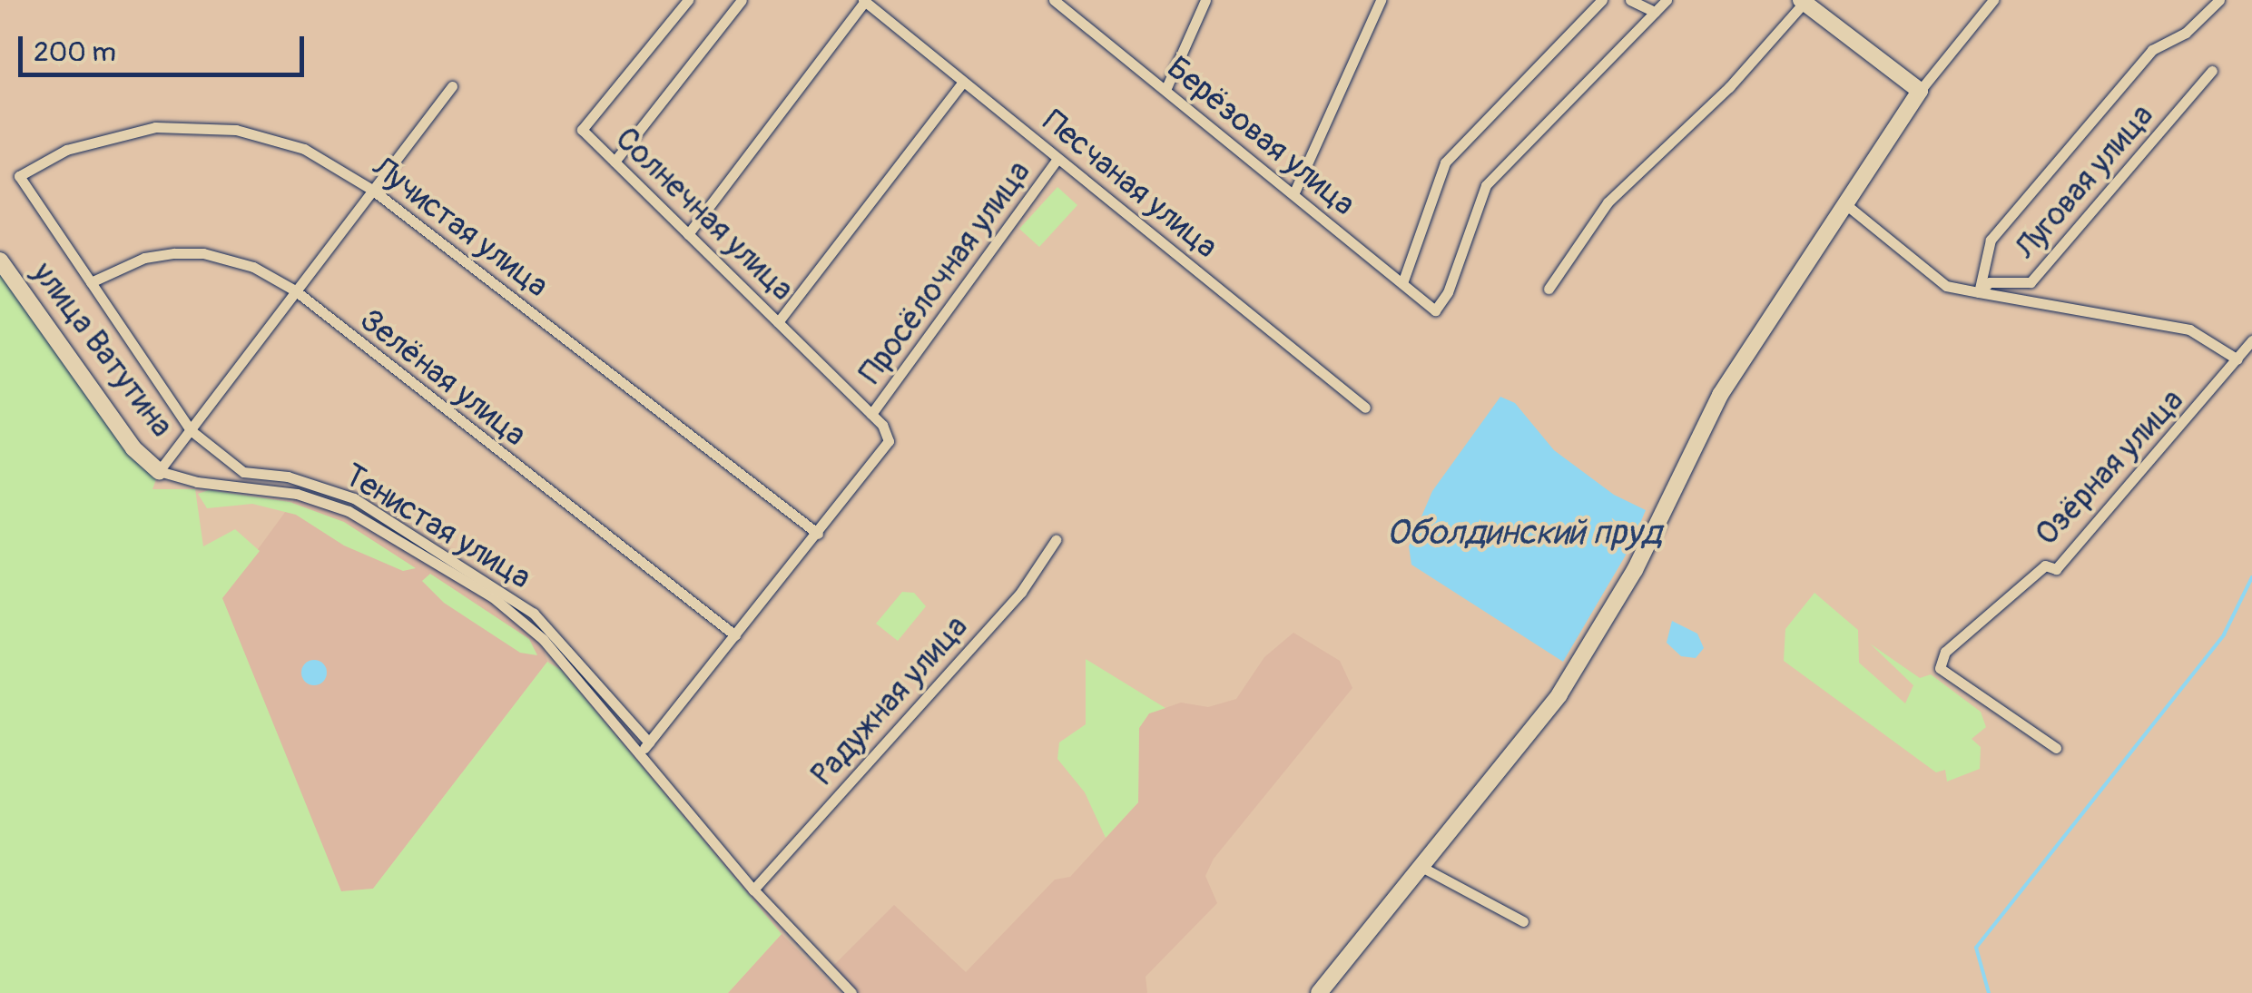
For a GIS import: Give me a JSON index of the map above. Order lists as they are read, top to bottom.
{
  "streets": {
    "street": [
      "Берёзовая улица",
      "Луговая улица",
      "Песчаная улица",
      "Солнечная улица",
      "Лучистая улица",
      "Просёлочная улица",
      "улица Ватутина",
      "Зелёная улица",
      "Озёрная улица",
      "Тенистая улица",
      "Радужная улица"
    ]
  },
  "crossings": [
    ["Песчаная улица", "Просёлочная улица"],
    ["Солнечная улица", "Лучистая улица"],
    ["Солнечная улица", "Просёлочная улица"],
    ["Лучистая улица", "Тенистая улица"],
    ["Зелёная улица", "Тенистая улица"]
  ],
  "water": ["Оболдинский пруд"],
  "scale_bar": "200 m"
}
